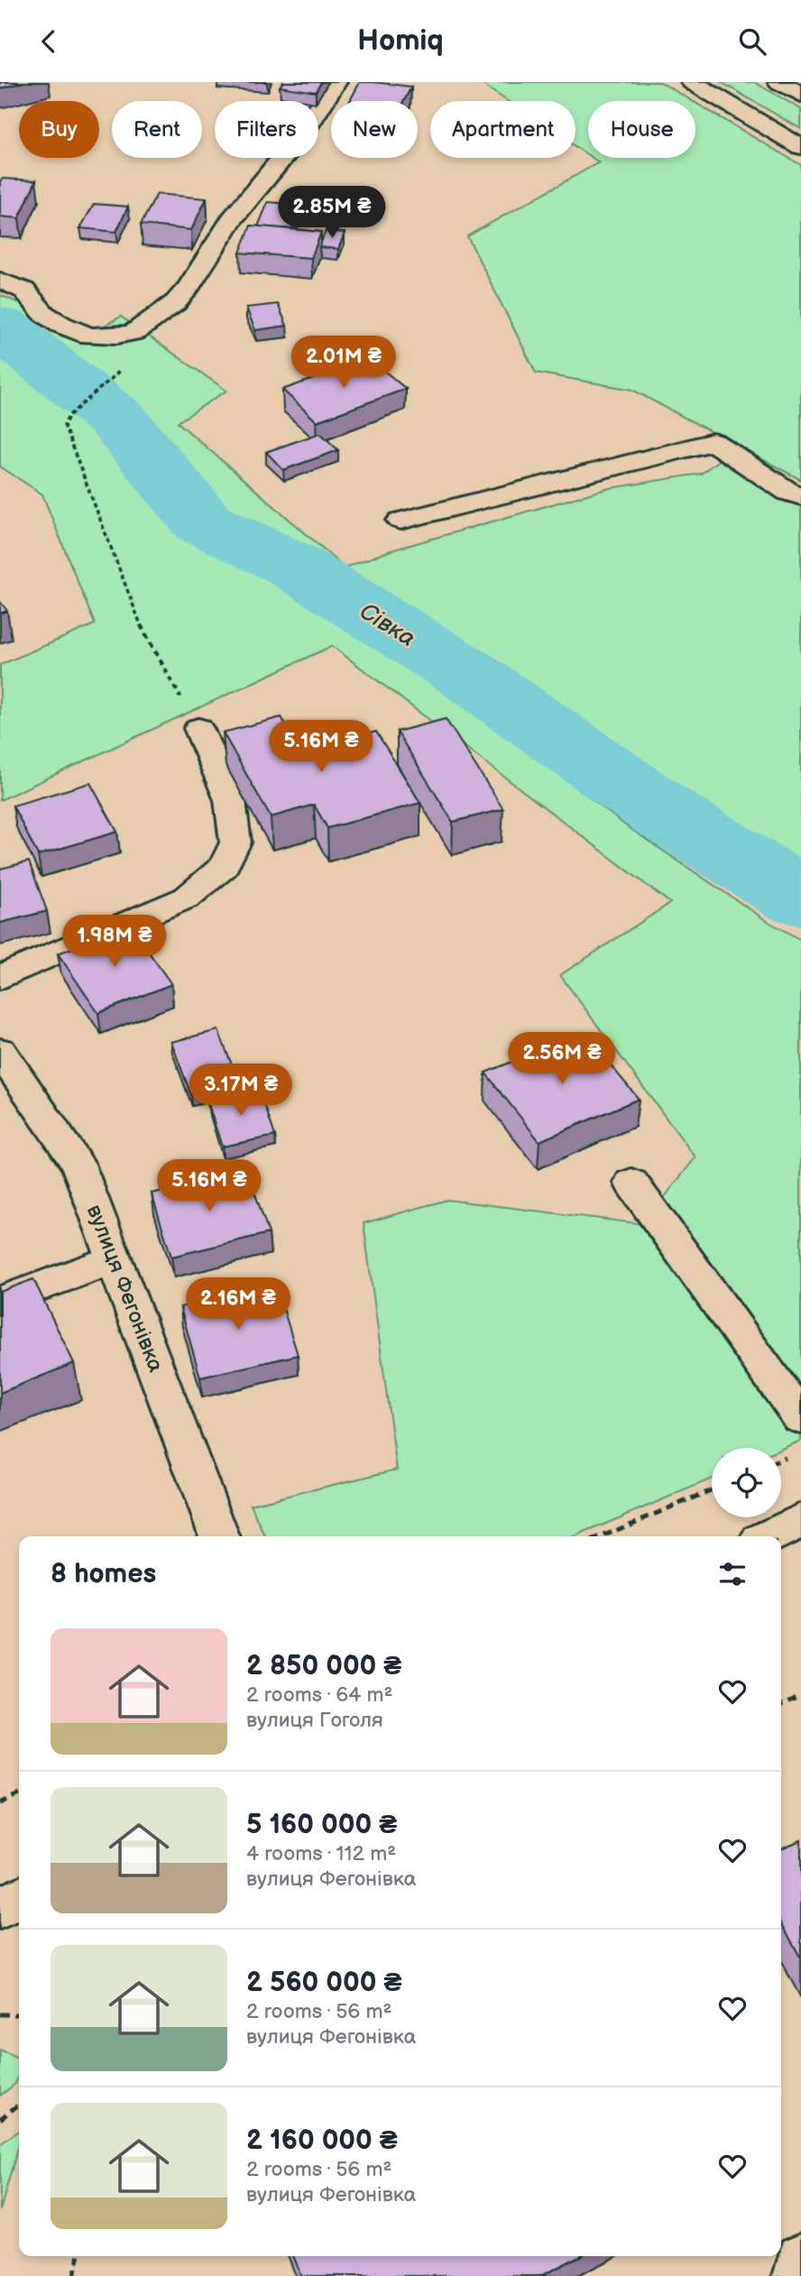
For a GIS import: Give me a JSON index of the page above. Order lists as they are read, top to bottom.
{
  "streets": {
    "street": ["вулиця Фегонівка"]
  },
  "water": ["Сівка"],
  "page": {
    "header": "Homiq",
    "chip": [
      "Buy",
      "Rent",
      "Filters",
      "New",
      "Apartment",
      "House"
    ],
    "price": [
      "2.85M ₴",
      "2.01M ₴",
      "5.16M ₴",
      "1.98M ₴",
      "2.56M ₴",
      "3.17M ₴",
      "5.16M ₴",
      "2.16M ₴"
    ],
    "heading": "8 homes",
    "list": [
      {
        "name": "2 850 000 ₴",
        "note": "2 rooms · 64 m² · вулиця Гоголя"
      },
      {
        "name": "5 160 000 ₴",
        "note": "4 rooms · 112 m² · вулиця Фегонівка"
      },
      {
        "name": "2 560 000 ₴",
        "note": "2 rooms · 56 m² · вулиця Фегонівка"
      },
      {
        "name": "2 160 000 ₴",
        "note": "2 rooms · 56 m² · вулиця Фегонівка"
      }
    ]
  }
}
